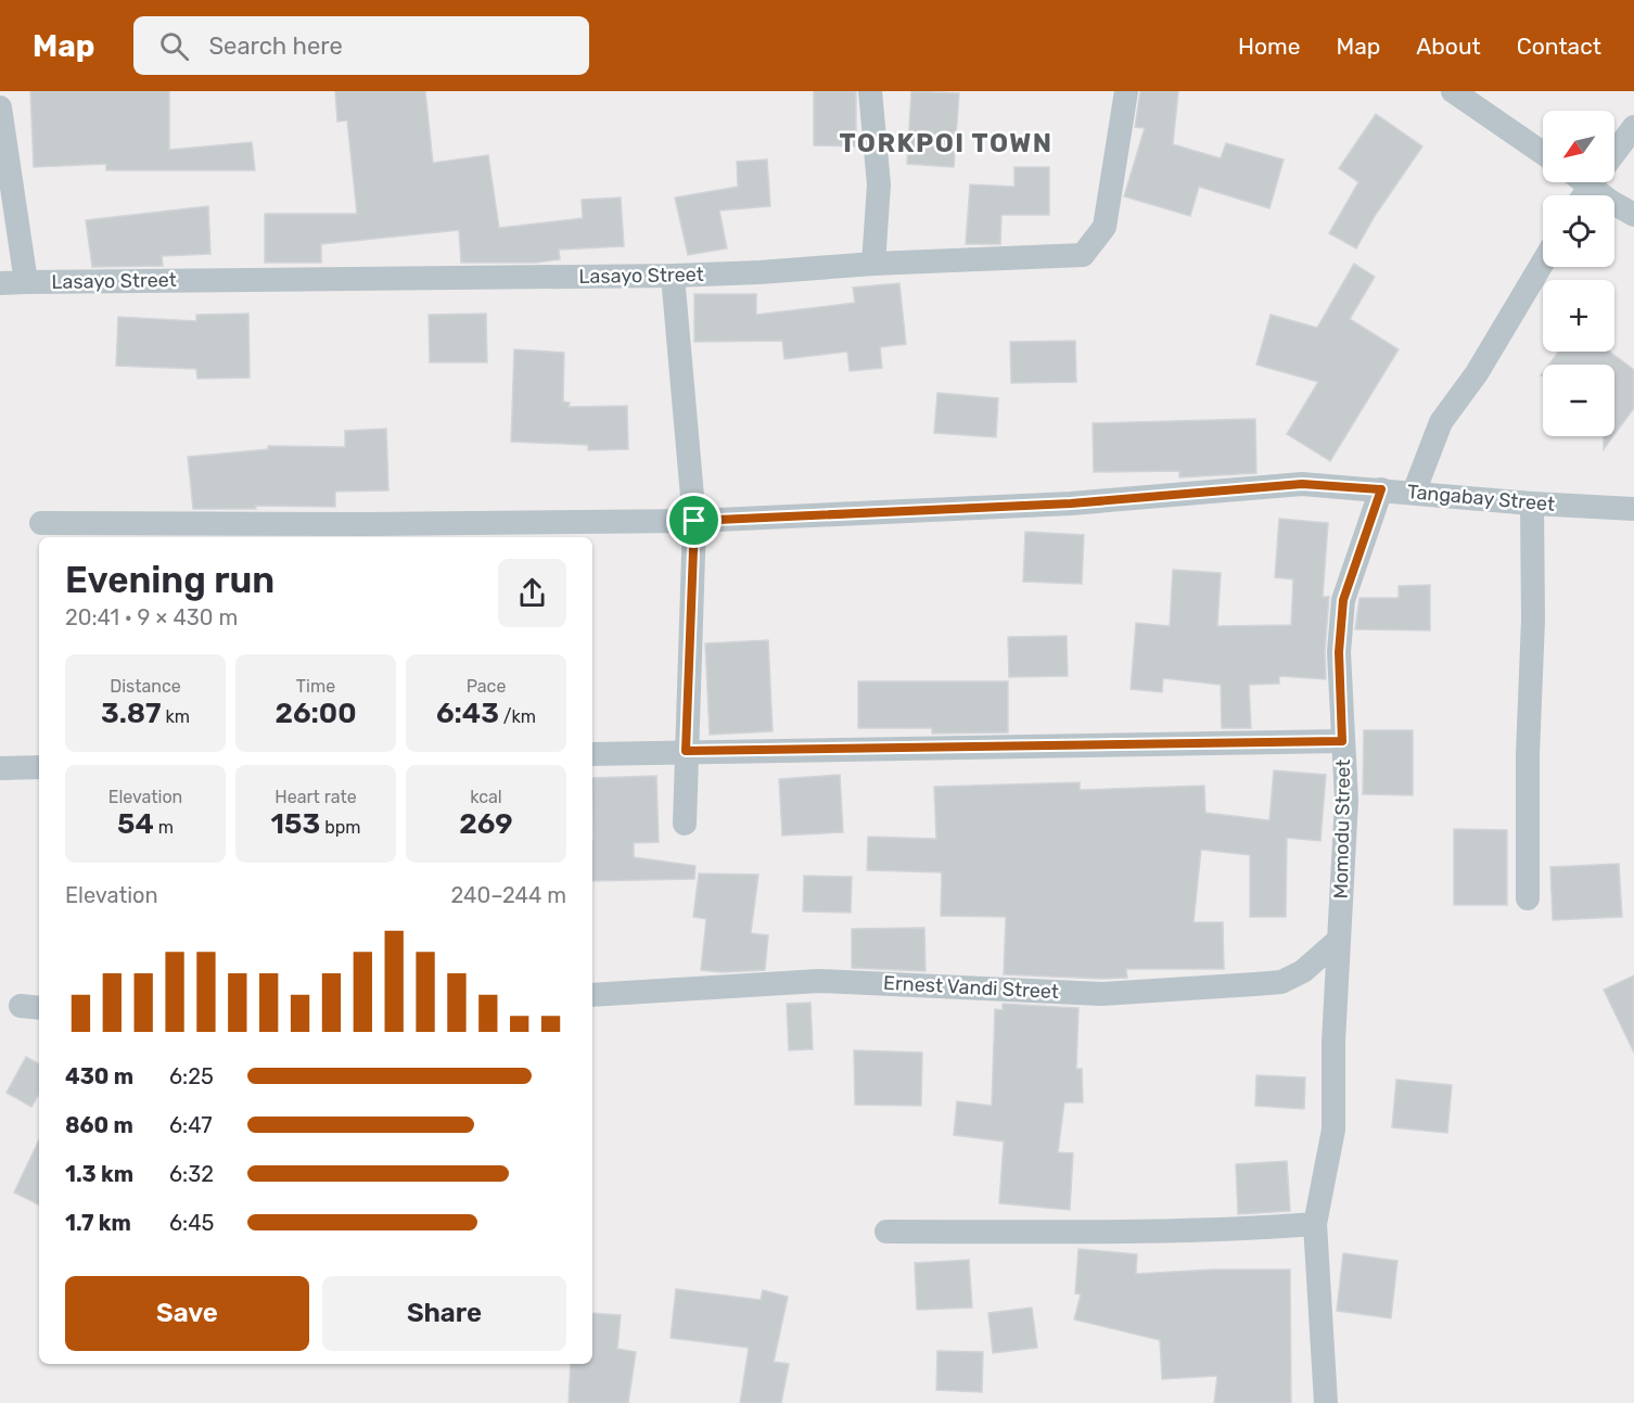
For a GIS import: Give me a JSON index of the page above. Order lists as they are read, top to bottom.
{
  "streets": {
    "street": [
      "Lasayo Street",
      "Tangabay Street",
      "Momodu Street",
      "Ernest Vandi Street"
    ]
  },
  "crossings": [
    ["Tangabay Street", "Momodu Street"],
    ["Momodu Street", "Ernest Vandi Street"]
  ],
  "districts": ["TORKPOI TOWN"],
  "north": "bottom left",
  "page": {
    "header": "Map",
    "search": "Search here",
    "nav": [
      "Home",
      "Map",
      "About",
      "Contact"
    ],
    "map_buttons": ["+", "−"],
    "heading": ["Evening run", "20:41 · 9 × 430 m"],
    "stats": [
      ["Distance", "3.87 km"],
      ["Time", "26:00"],
      ["Pace", "6:43 /km"],
      ["Elevation", "54 m"],
      ["Heart rate", "153 bpm"],
      ["kcal", "269"]
    ],
    "chart": ["Elevation", "240–244 m"],
    "list": [
      {
        "name": "430 m",
        "note": "6:25"
      },
      {
        "name": "860 m",
        "note": "6:47"
      },
      {
        "name": "1.3 km",
        "note": "6:32"
      },
      {
        "name": "1.7 km",
        "note": "6:45"
      }
    ],
    "buttons": ["Save", "Share"]
  }
}
